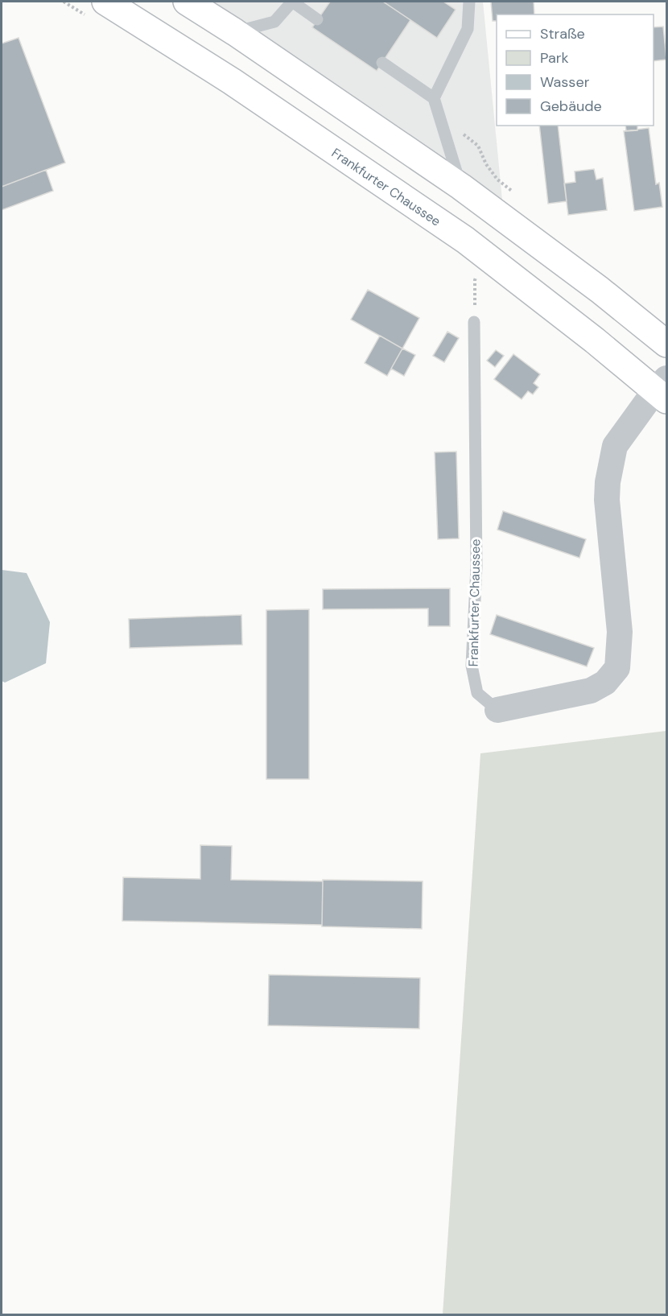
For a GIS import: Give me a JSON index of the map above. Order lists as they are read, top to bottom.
{
  "streets": {
    "main road": ["Frankfurter Chaussee"]
  },
  "legend": [
    "Straße",
    "Park",
    "Wasser",
    "Gebäude"
  ]
}
